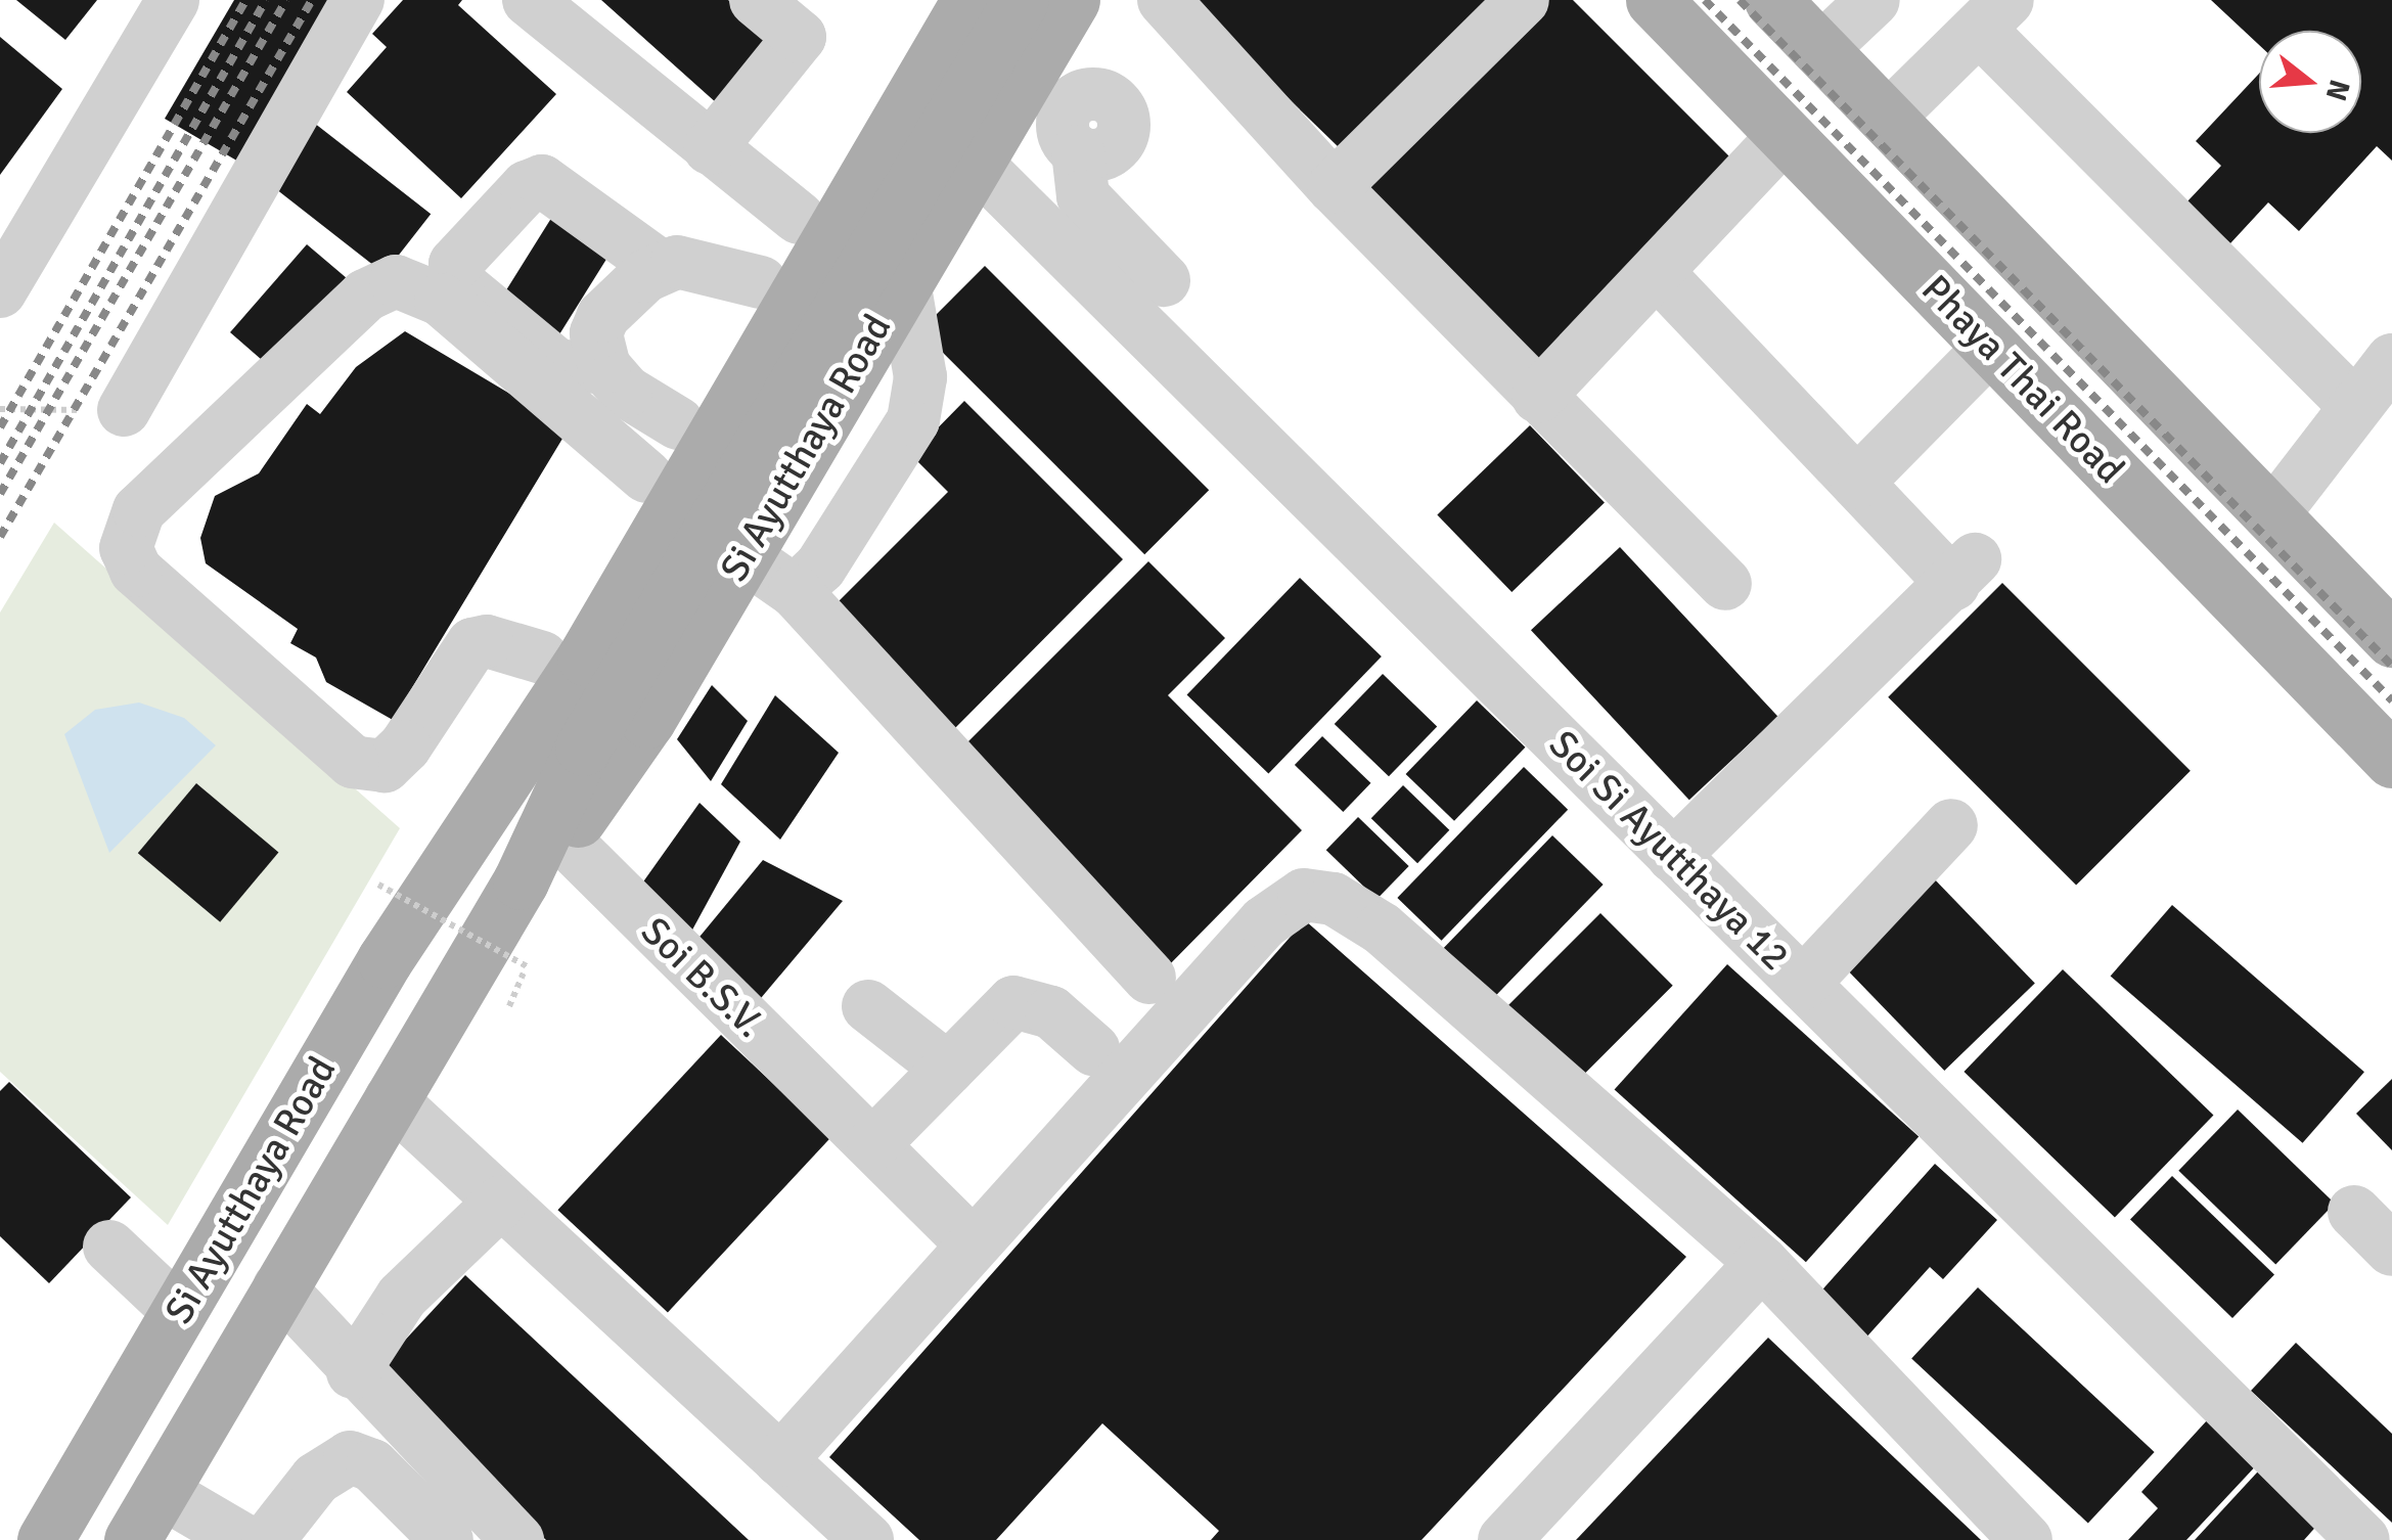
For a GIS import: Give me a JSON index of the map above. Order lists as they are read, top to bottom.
{
  "streets": {
    "main road": ["Phaya Thai Road", "Si Ayutthaya Road"],
    "street": ["Soi Si Ayutthaya 12", "Soi B.S.V."]
  },
  "crossings": [
    ["Si Ayutthaya Road", "Soi Si Ayutthaya 12"],
    ["Si Ayutthaya Road", "Soi B.S.V."]
  ],
  "north": "right"
}
